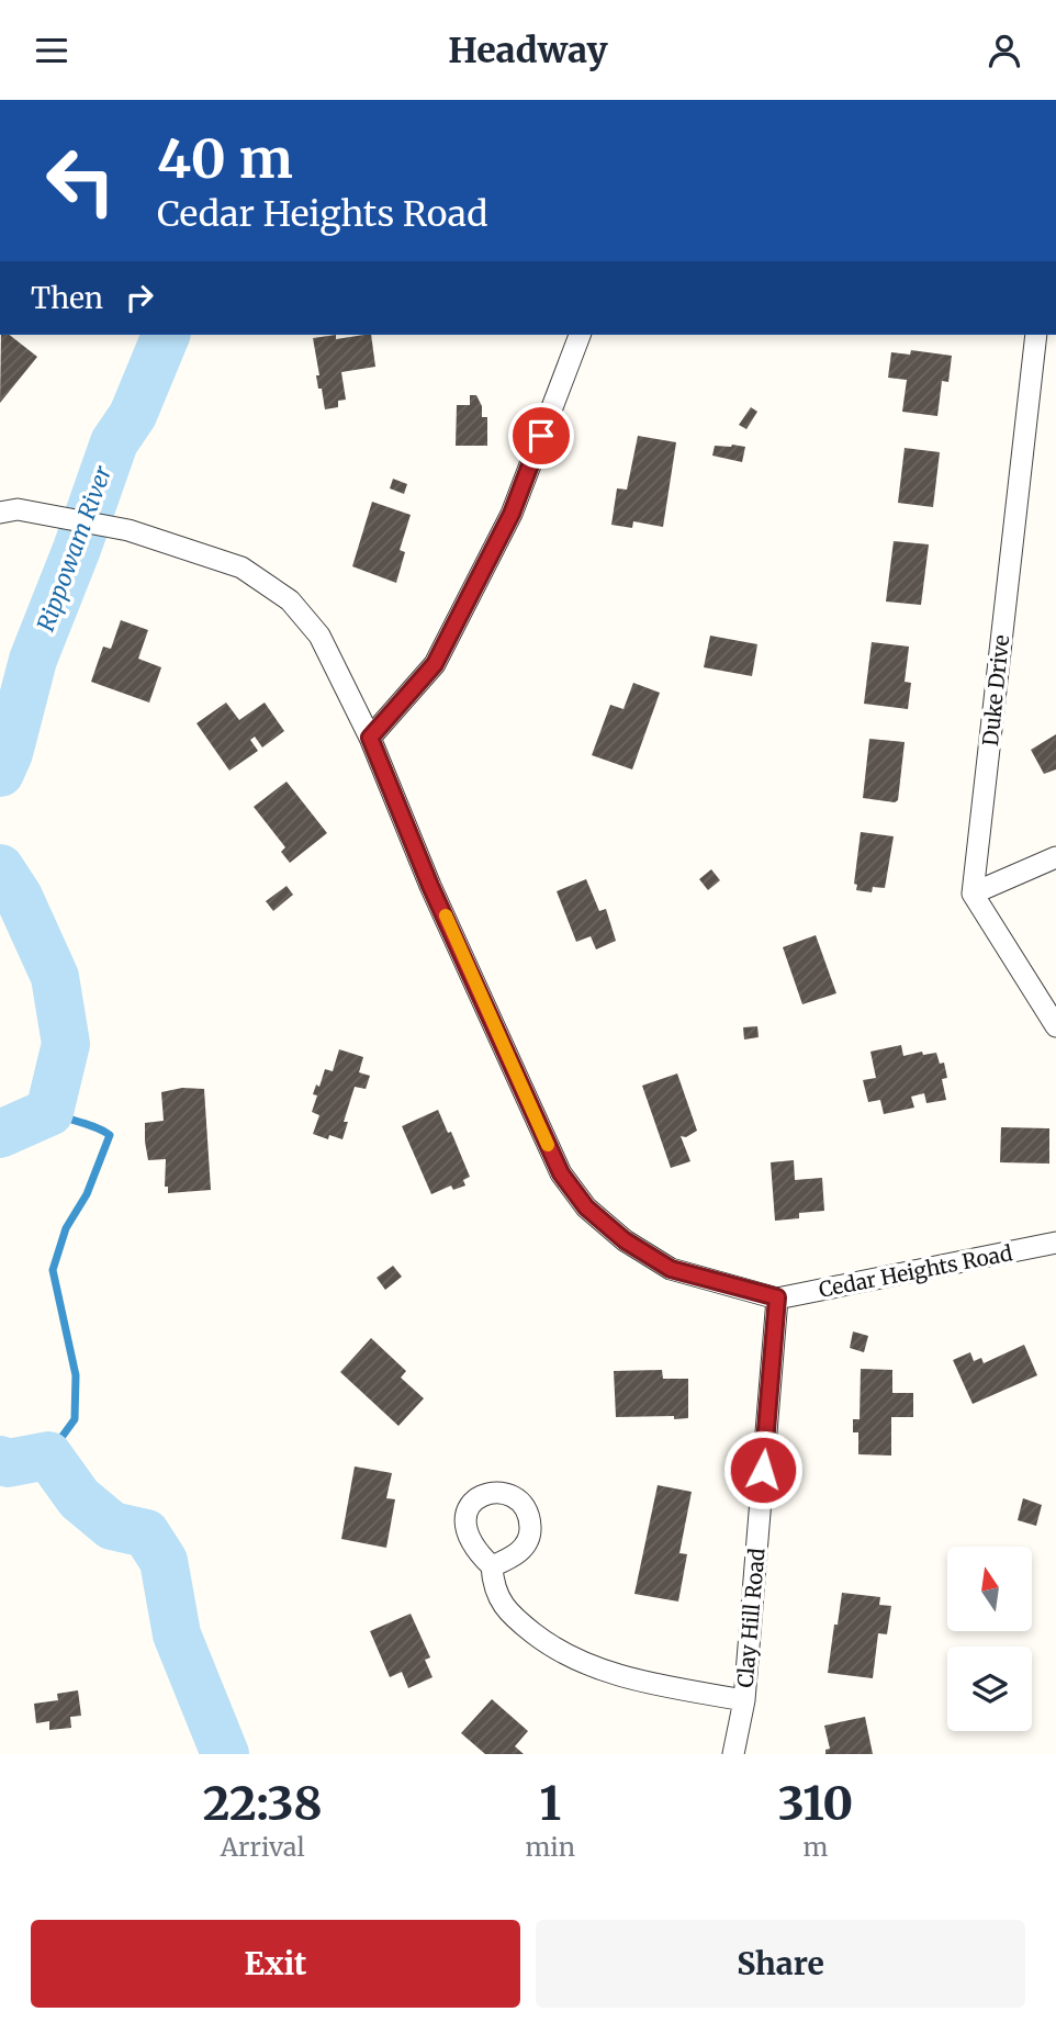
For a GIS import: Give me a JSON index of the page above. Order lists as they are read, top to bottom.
{
  "streets": {
    "street": ["Duke Drive", "Cedar Heights Road", "Clay Hill Road"]
  },
  "crossings": [
    ["Cedar Heights Road", "Clay Hill Road"]
  ],
  "water": ["Rippowam River"],
  "north": "top",
  "page": {
    "header": "Headway",
    "turn": ["40 m", "Cedar Heights Road"],
    "then": "Then",
    "eta": [
      "22:38",
      "Arrival",
      "1",
      "min",
      "310",
      "m"
    ],
    "buttons": ["Exit", "Share"]
  }
}
